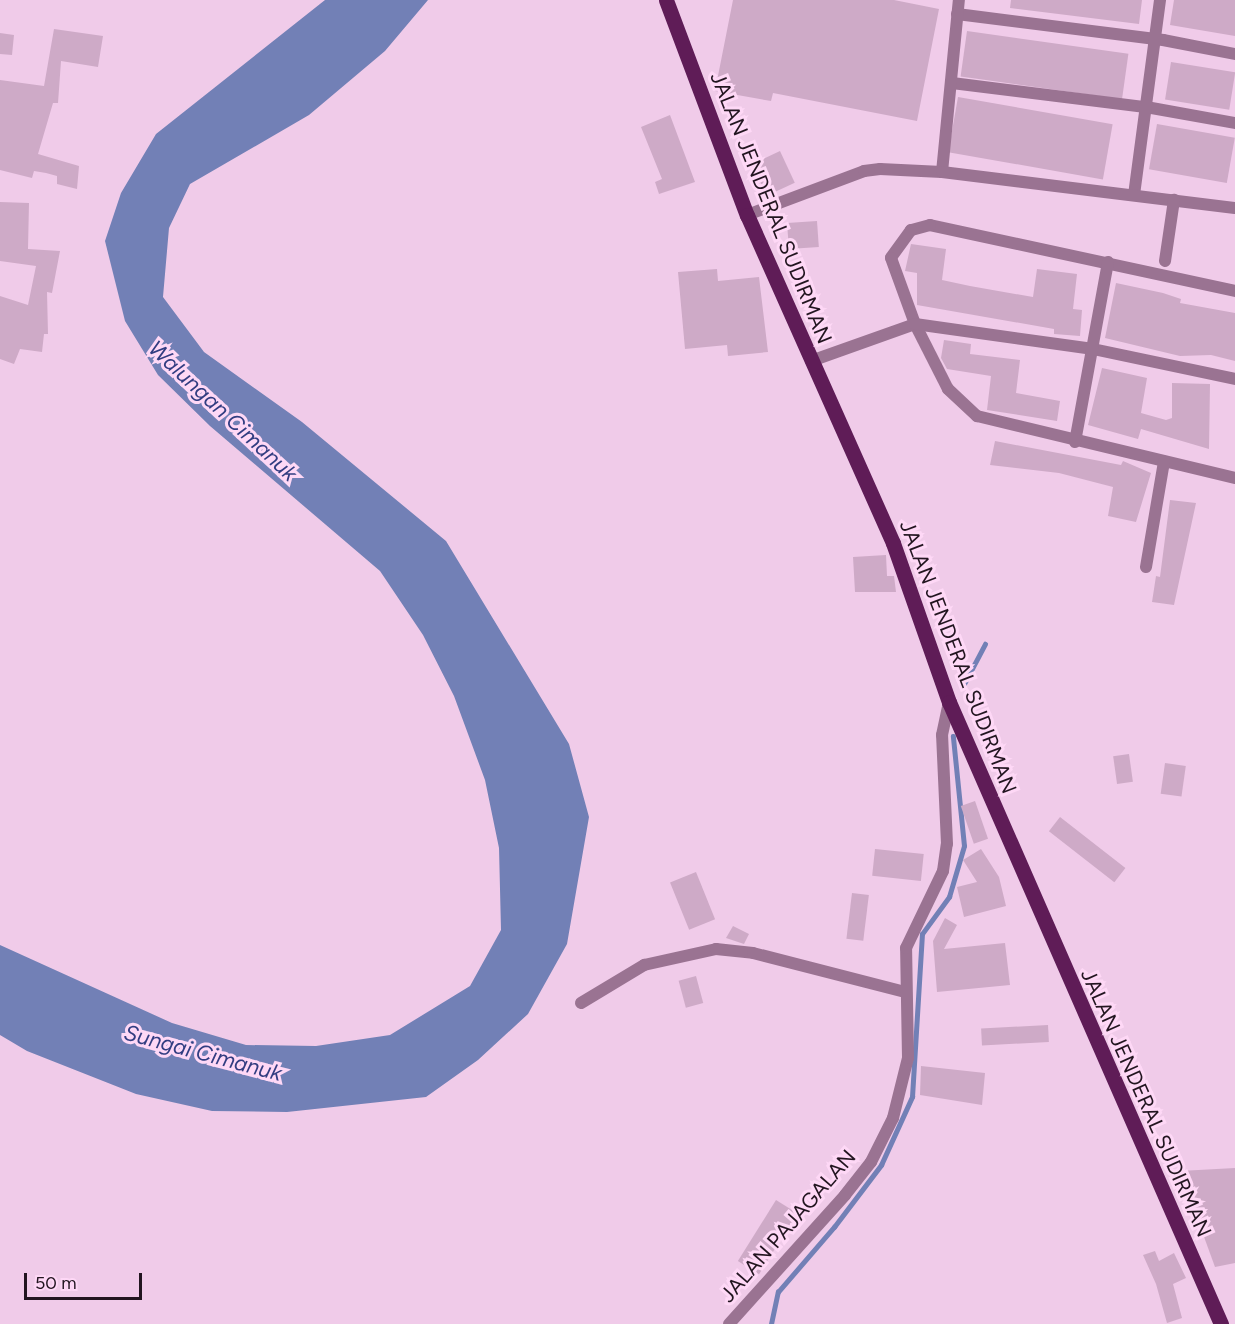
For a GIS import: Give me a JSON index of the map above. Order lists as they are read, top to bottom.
{
  "streets": {
    "main road": ["JALAN JENDERAL SUDIRMAN"],
    "street": ["JALAN PAJAGALAN"]
  },
  "crossings": [
    ["JALAN JENDERAL SUDIRMAN", "JALAN PAJAGALAN"]
  ],
  "water": ["Walungan Cimanuk", "Sungai Cimanuk"],
  "scale_bar": "50 m"
}
